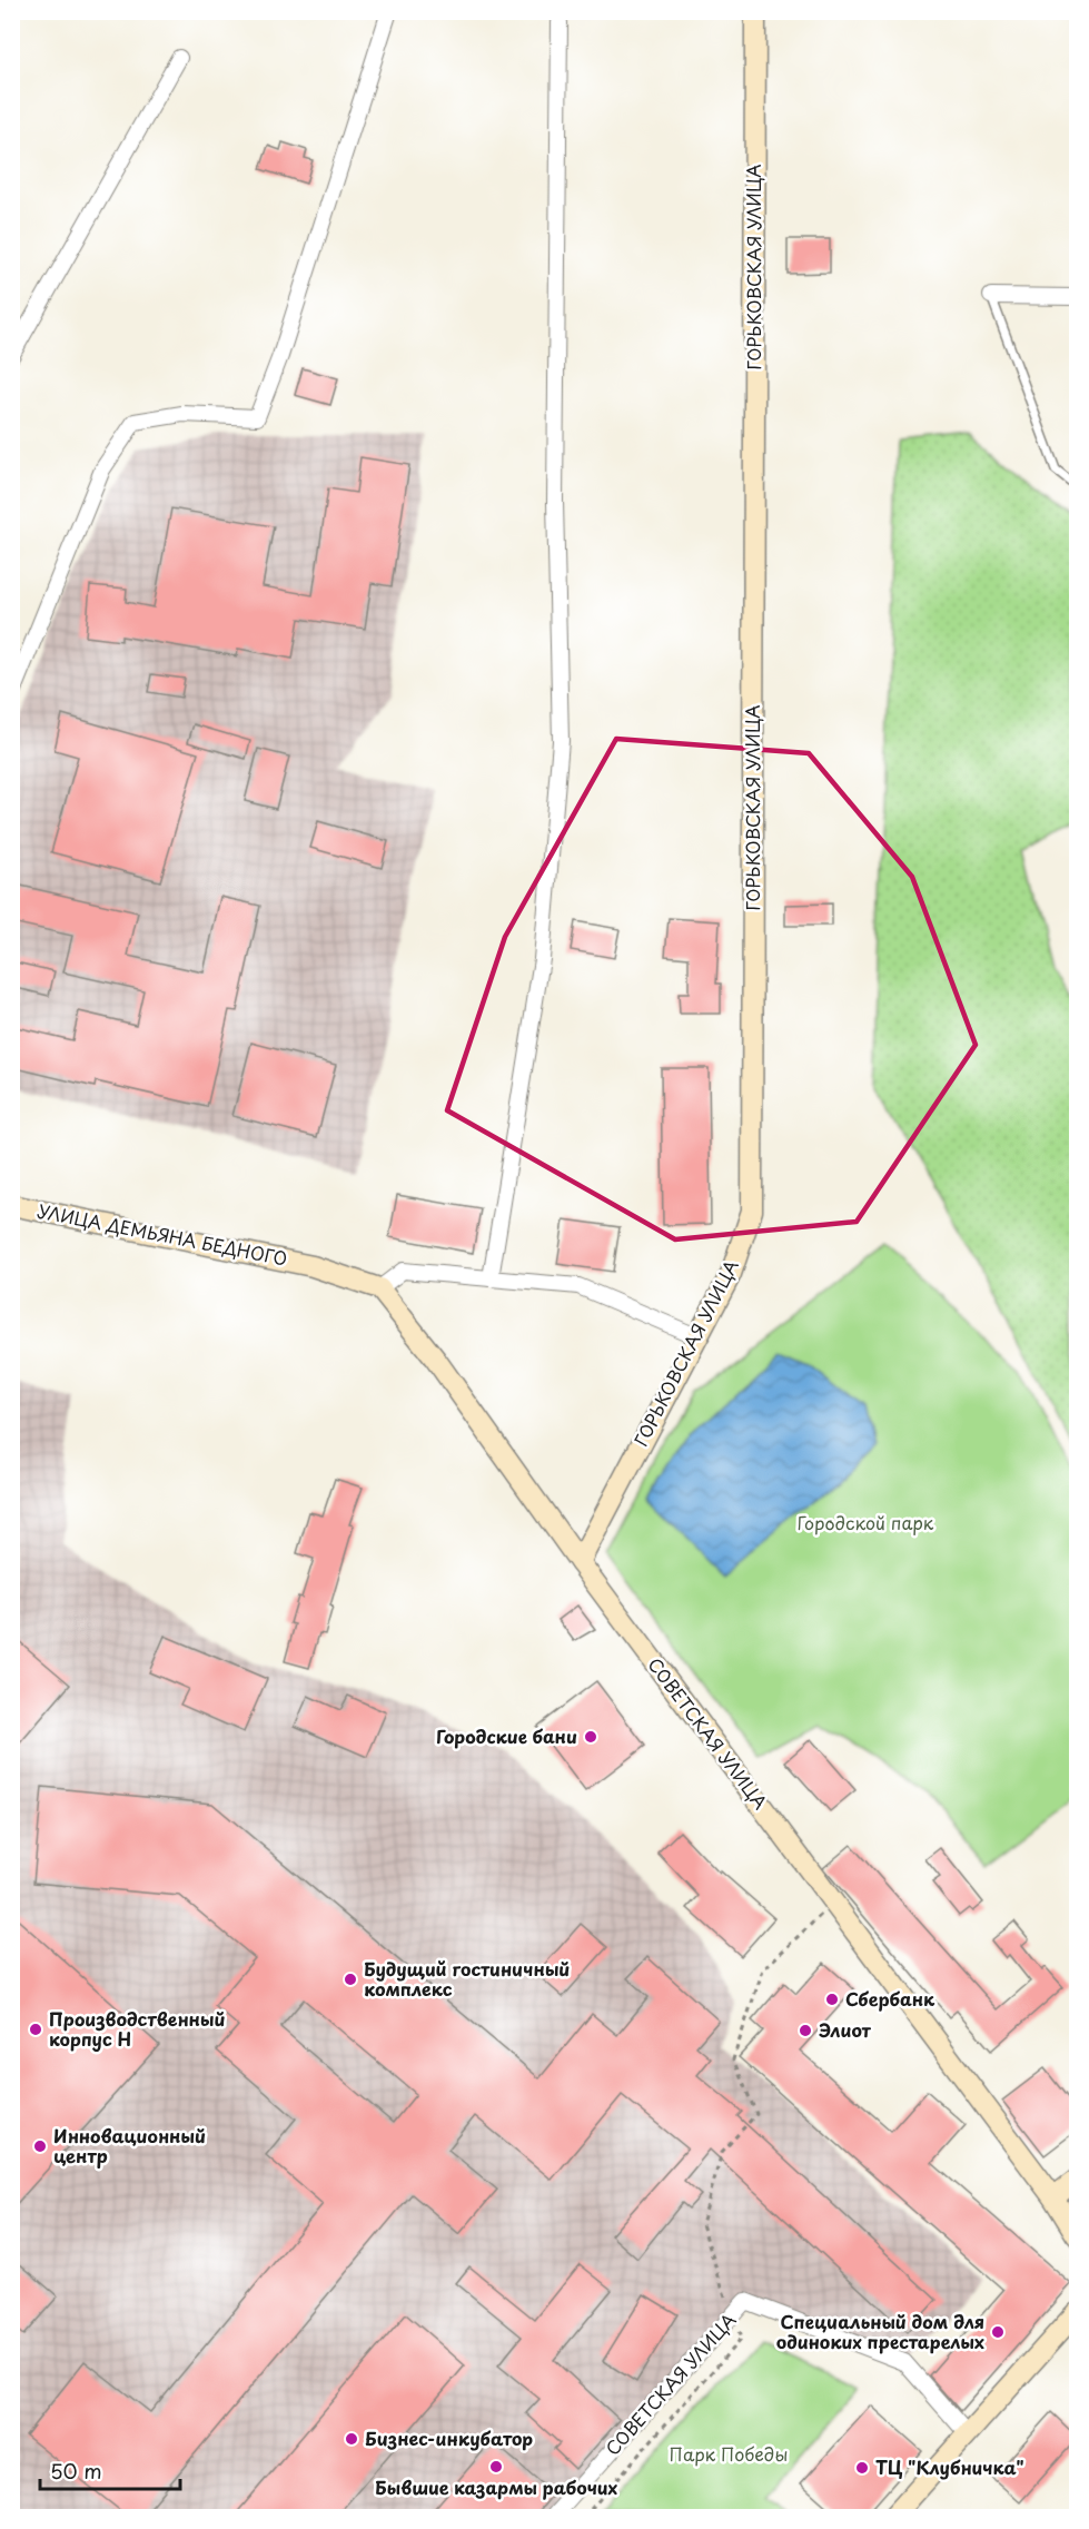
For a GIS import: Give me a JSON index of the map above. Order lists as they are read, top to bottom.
{
  "streets": {
    "main road": ["ГОРЬКОВСКАЯ УЛИЦА", "УЛИЦА ДЕМЬЯНА БЕДНОГО", "СОВЕТСКАЯ УЛИЦА"]
  },
  "crossings": [
    ["ГОРЬКОВСКАЯ УЛИЦА", "СОВЕТСКАЯ УЛИЦА"],
    ["УЛИЦА ДЕМЬЯНА БЕДНОГО", "СОВЕТСКАЯ УЛИЦА"]
  ],
  "parks": ["Городской парк", "Парк Победы"],
  "places": [
    "Городские бани",
    "Будущий гостиничный комплекс",
    "Сбербанк",
    "Производственный корпус H",
    "Элиот",
    "Инновационный центр",
    "Специальный дом для одиноких престарелых",
    "Бизнес-инкубатор",
    "Бывшие казармы рабочих",
    "ТЦ \"Клубничка\""
  ],
  "scale_bar": "50 m"
}
